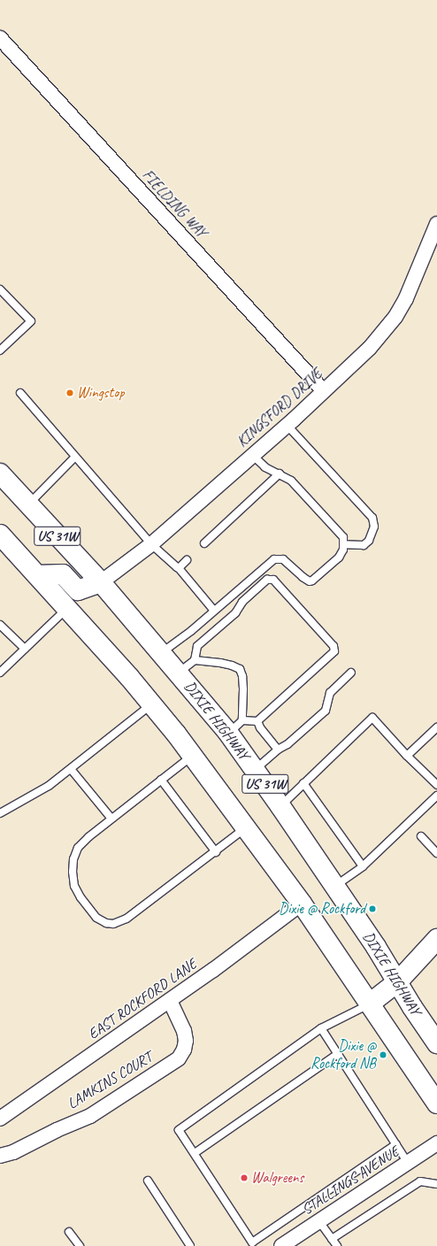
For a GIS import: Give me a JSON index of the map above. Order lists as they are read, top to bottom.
{
  "streets": {
    "main road": ["US 31W", "DIXIE HIGHWAY"],
    "street": [
      "FIELDING WAY",
      "KINGSFORD DRIVE",
      "EAST ROCKFORD LANE",
      "LAMKINS COURT",
      "STALLINGS AVENUE"
    ]
  },
  "crossings": [
    ["FIELDING WAY", "KINGSFORD DRIVE"],
    ["KINGSFORD DRIVE", "DIXIE HIGHWAY"],
    ["US 31W", "EAST ROCKFORD LANE"],
    ["EAST ROCKFORD LANE", "LAMKINS COURT"]
  ],
  "places": [
    "Wingstop",
    "Dixie @ Rockford",
    "Dixie @ Rockford NB",
    "Walgreens"
  ]
}
